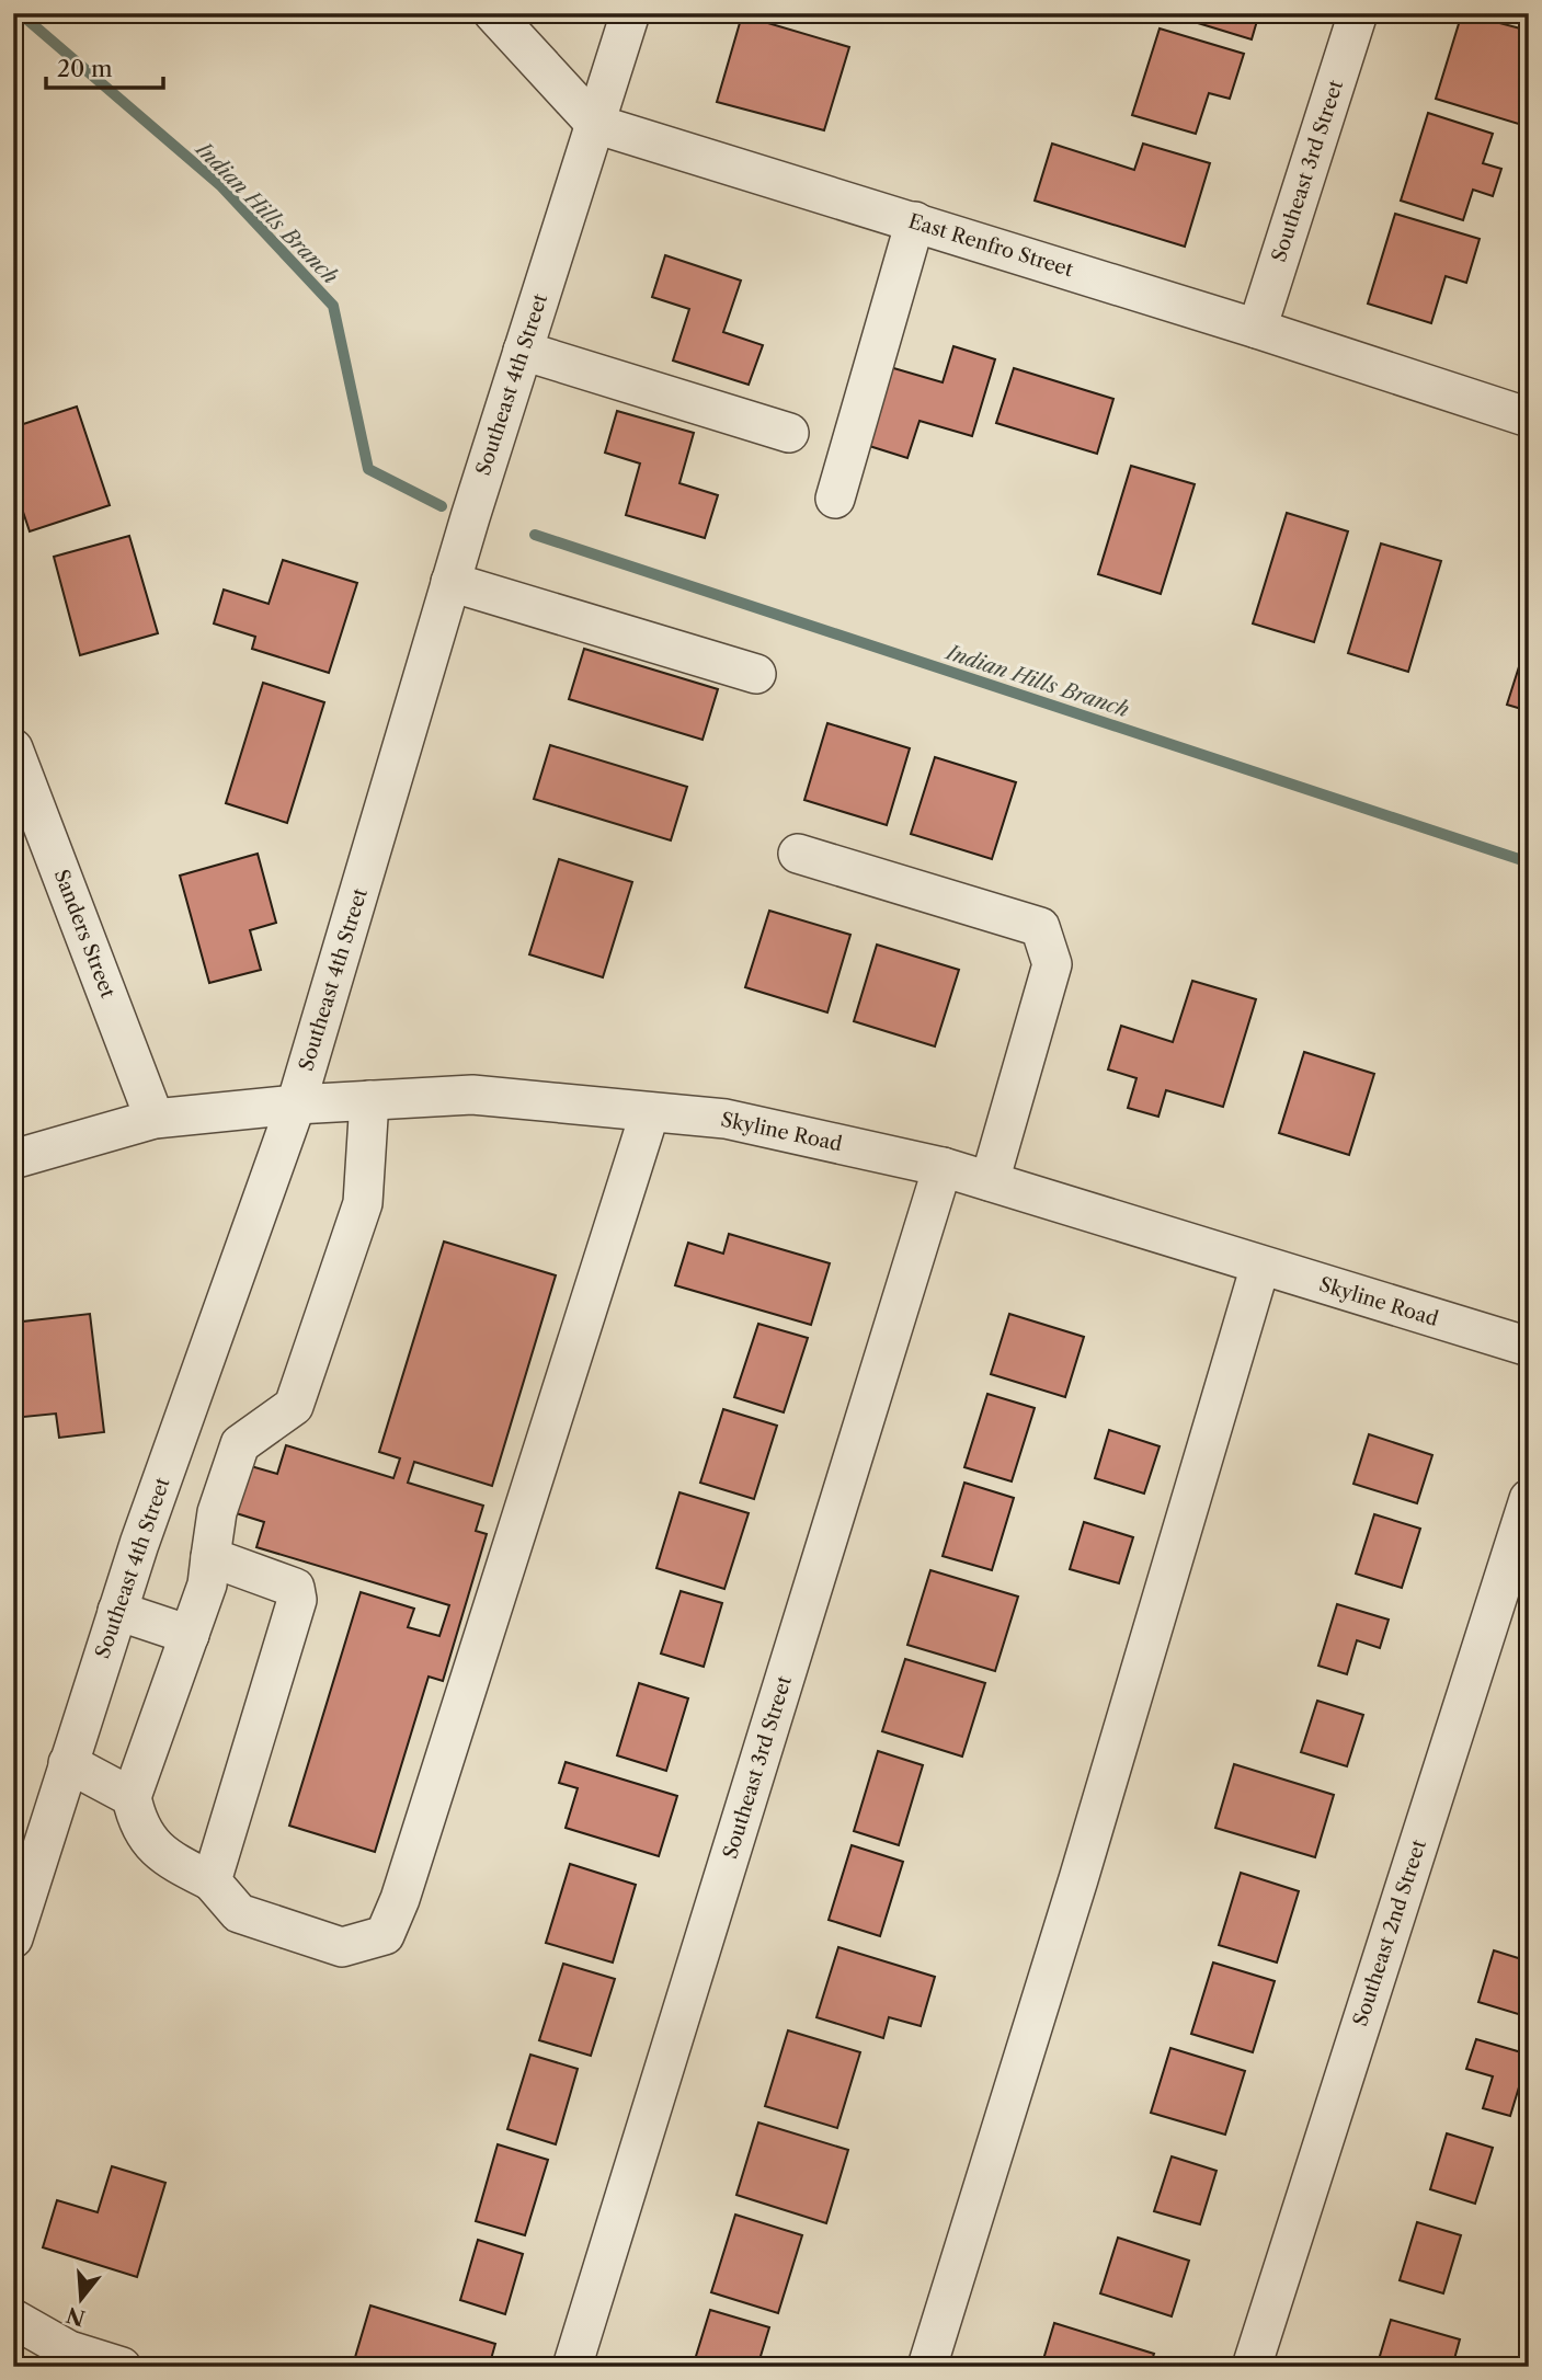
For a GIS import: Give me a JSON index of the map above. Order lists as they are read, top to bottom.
{
  "streets": {
    "street": [
      "Southeast 3rd Street",
      "East Renfro Street",
      "Southeast 4th Street",
      "Sanders Street",
      "Skyline Road",
      "Southeast 2nd Street"
    ]
  },
  "crossings": [
    ["Southeast 3rd Street", "East Renfro Street"],
    ["Southeast 3rd Street", "Skyline Road"],
    ["East Renfro Street", "Southeast 4th Street"],
    ["Southeast 4th Street", "Skyline Road"],
    ["Sanders Street", "Skyline Road"]
  ],
  "water": ["Indian Hills Branch"],
  "scale_bar": "20 m",
  "north": "bottom"
}
